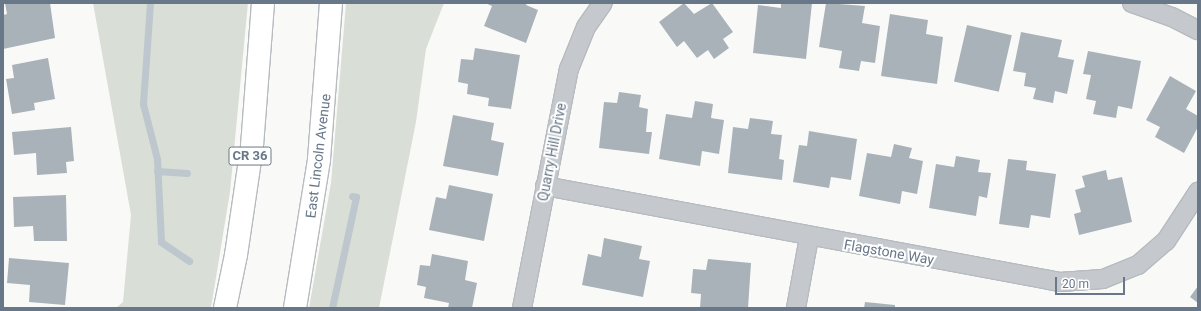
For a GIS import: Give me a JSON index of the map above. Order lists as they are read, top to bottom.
{
  "streets": {
    "main road": ["CR 36", "East Lincoln Avenue"],
    "street": ["Quarry Hill Drive", "Flagstone Way"]
  },
  "crossings": [
    ["Quarry Hill Drive", "Flagstone Way"]
  ],
  "scale_bar": "20 m"
}
